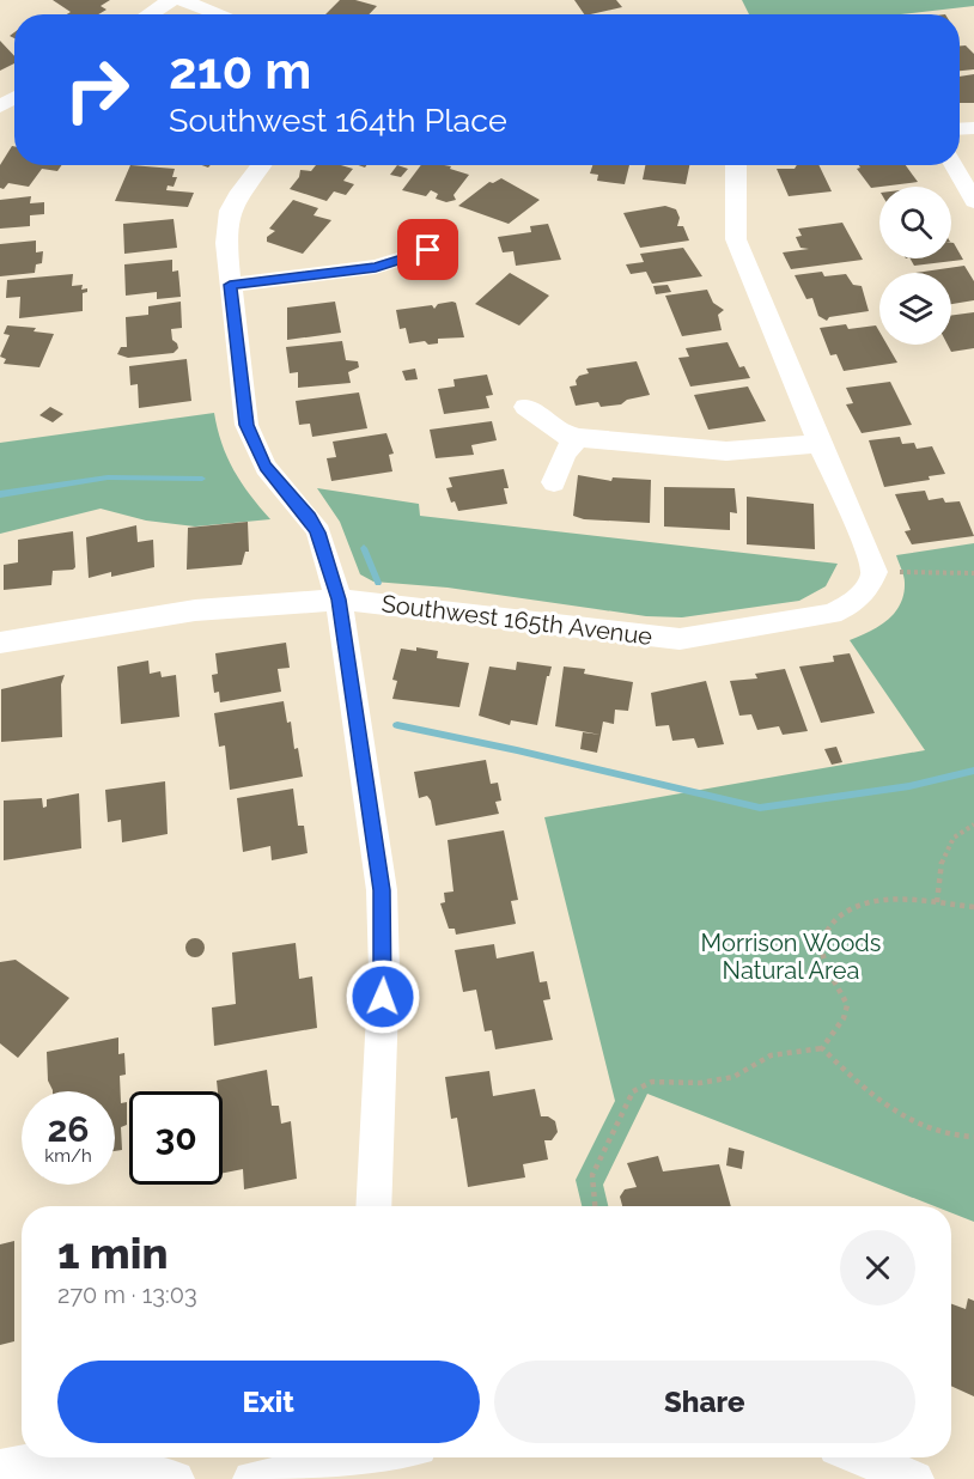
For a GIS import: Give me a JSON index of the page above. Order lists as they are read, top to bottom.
{
  "streets": {
    "street": ["Southwest 165th Avenue"]
  },
  "parks": ["Morrison Woods Natural Area"],
  "page": {
    "turn": ["210 m", "Southwest 164th Place"],
    "speed": "26 km/h",
    "limit": "30",
    "heading": ["1 min", "270 m · 13:03"],
    "buttons": ["Exit", "Share"]
  }
}
